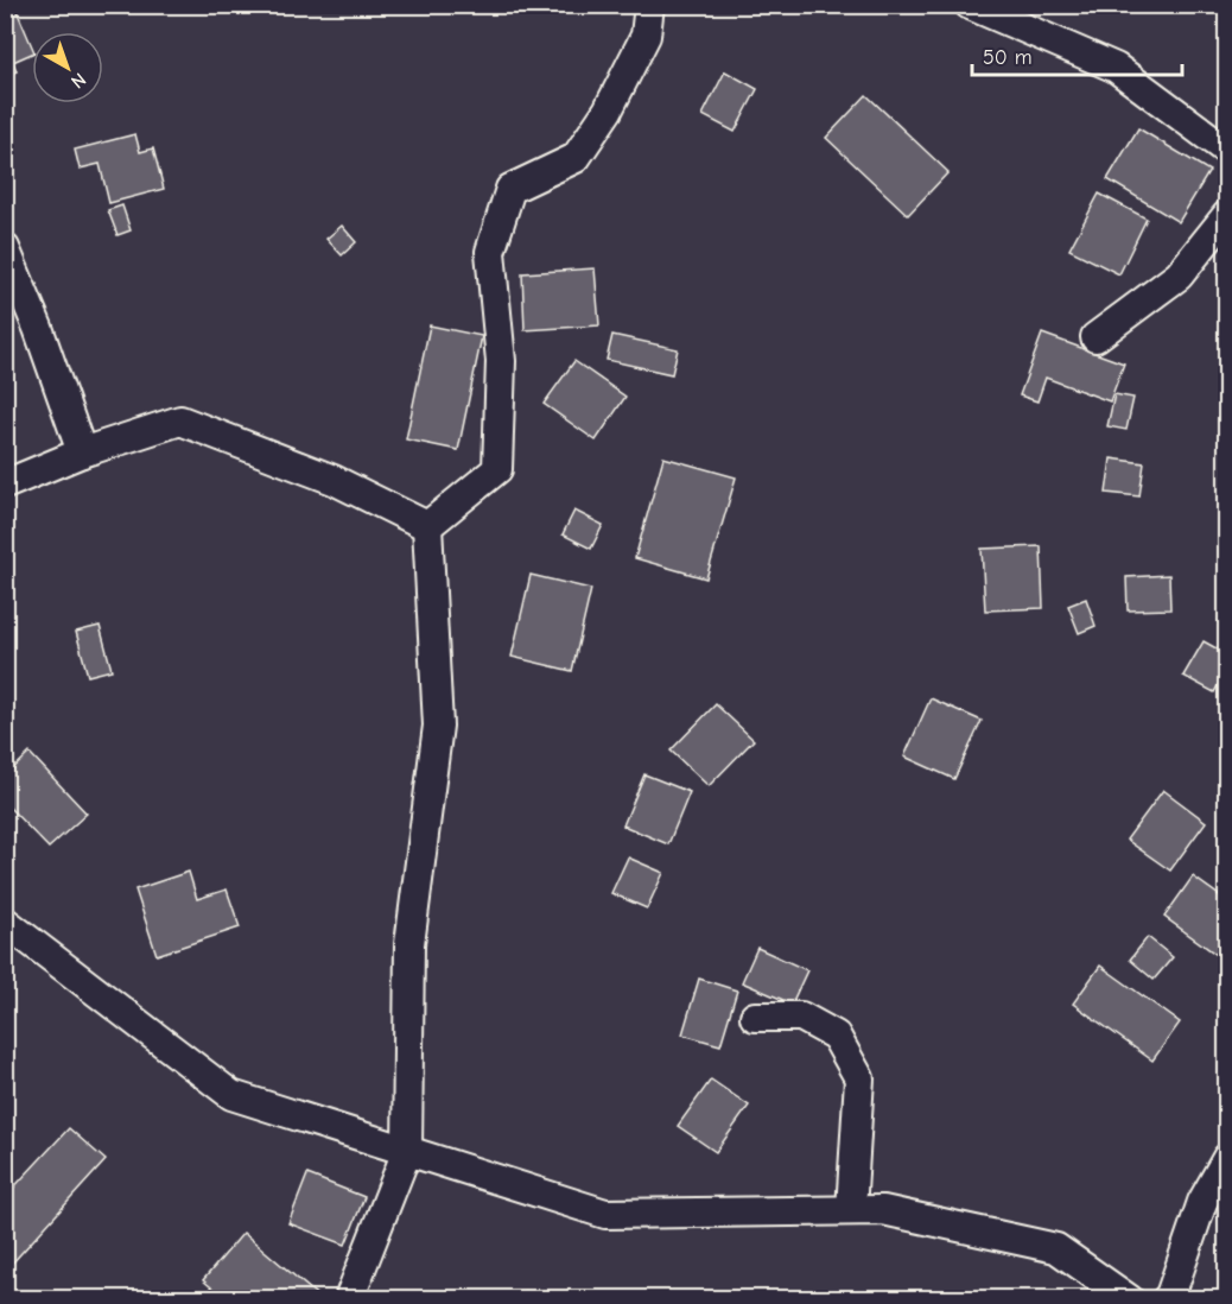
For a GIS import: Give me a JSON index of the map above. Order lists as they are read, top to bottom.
{
  "scale_bar": "50 m",
  "north": "bottom right"
}
